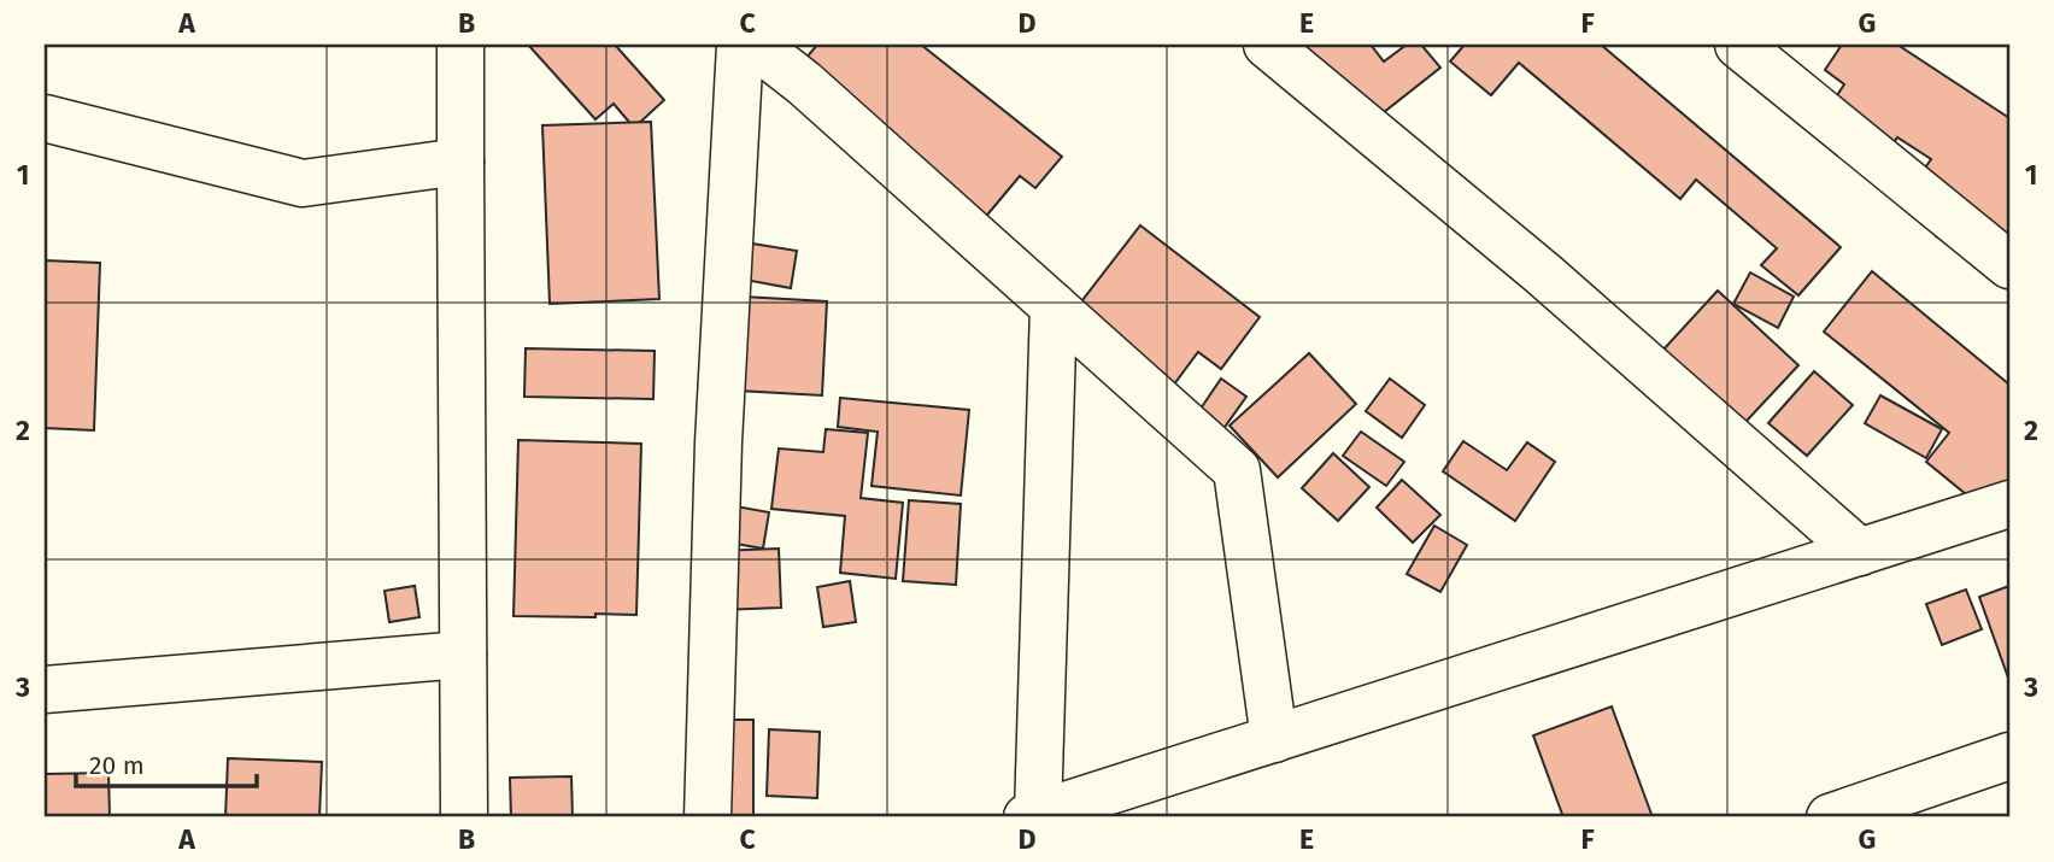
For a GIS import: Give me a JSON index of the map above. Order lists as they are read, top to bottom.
{
  "scale_bar": "20 m",
  "grid": {
    "columns": [
      "A",
      "B",
      "C",
      "D",
      "E",
      "F",
      "G"
    ],
    "rows": ["1", "2", "3"]
  }
}
